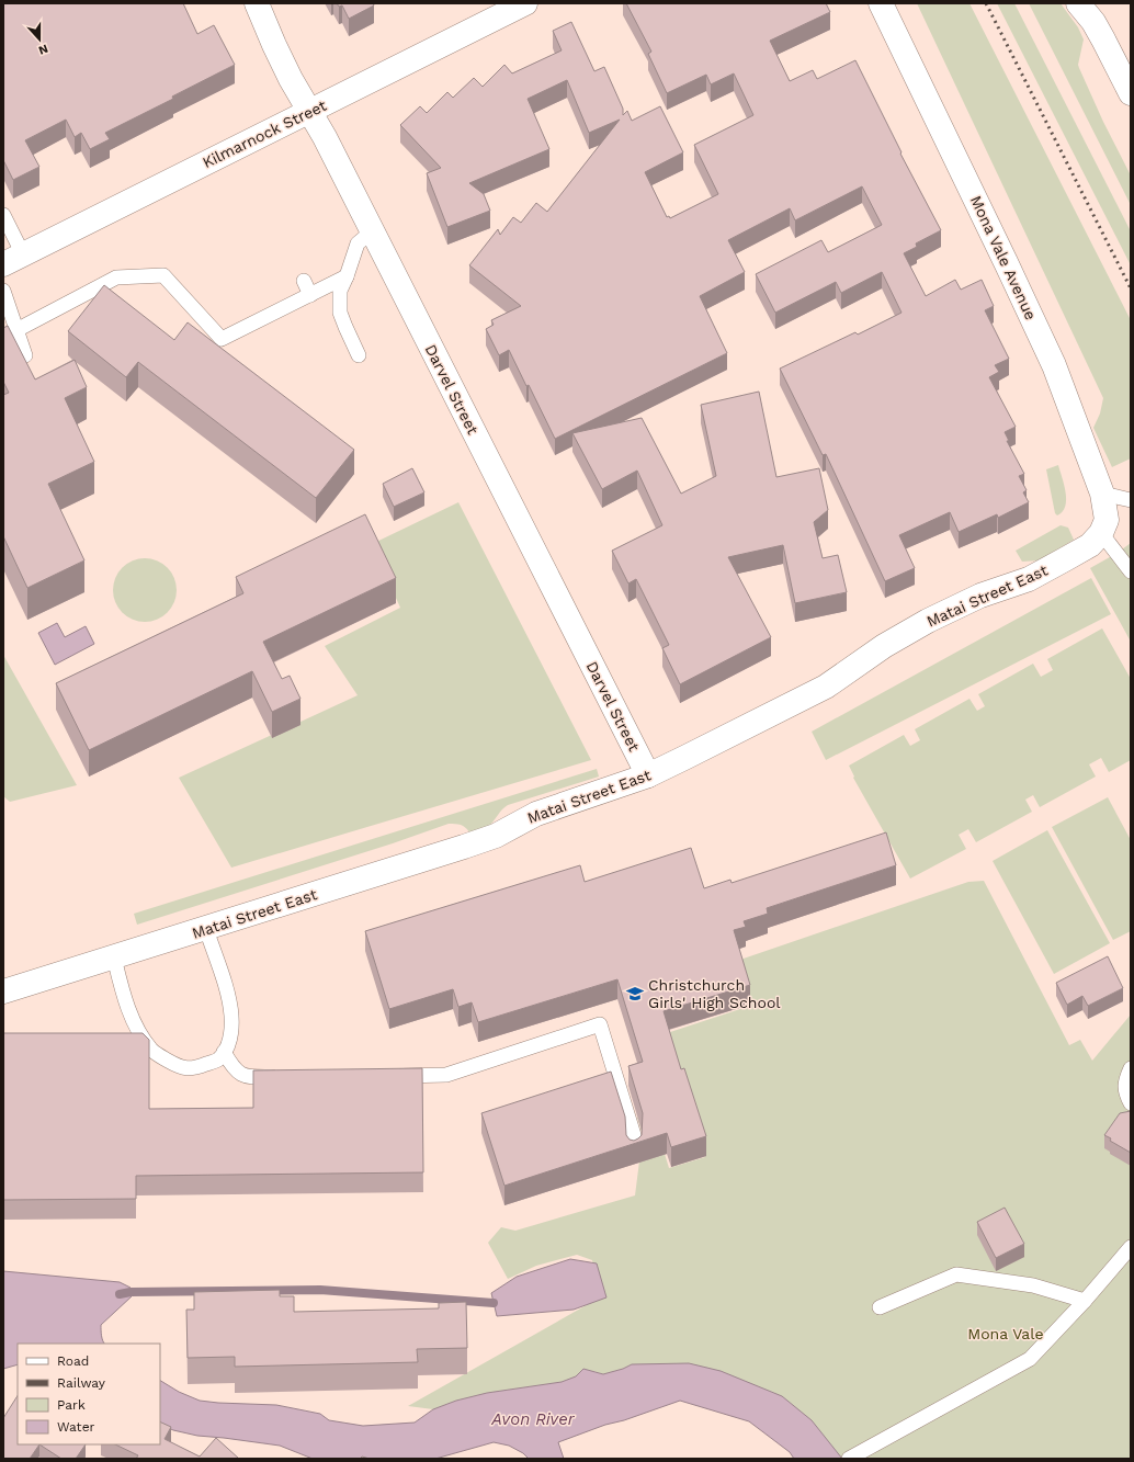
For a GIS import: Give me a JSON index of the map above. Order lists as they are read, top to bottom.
{
  "streets": {
    "street": [
      "Kilmarnock Street",
      "Mona Vale Avenue",
      "Darvel Street",
      "Matai Street East"
    ]
  },
  "crossings": [
    ["Kilmarnock Street", "Darvel Street"],
    ["Mona Vale Avenue", "Matai Street East"],
    ["Darvel Street", "Matai Street East"]
  ],
  "water": ["Avon River"],
  "parks": ["Mona Vale"],
  "places": {
    "school or university": ["Christchurch Girls' High School"]
  },
  "legend": [
    "Road",
    "Railway",
    "Park",
    "Water"
  ],
  "north": "bottom"
}
